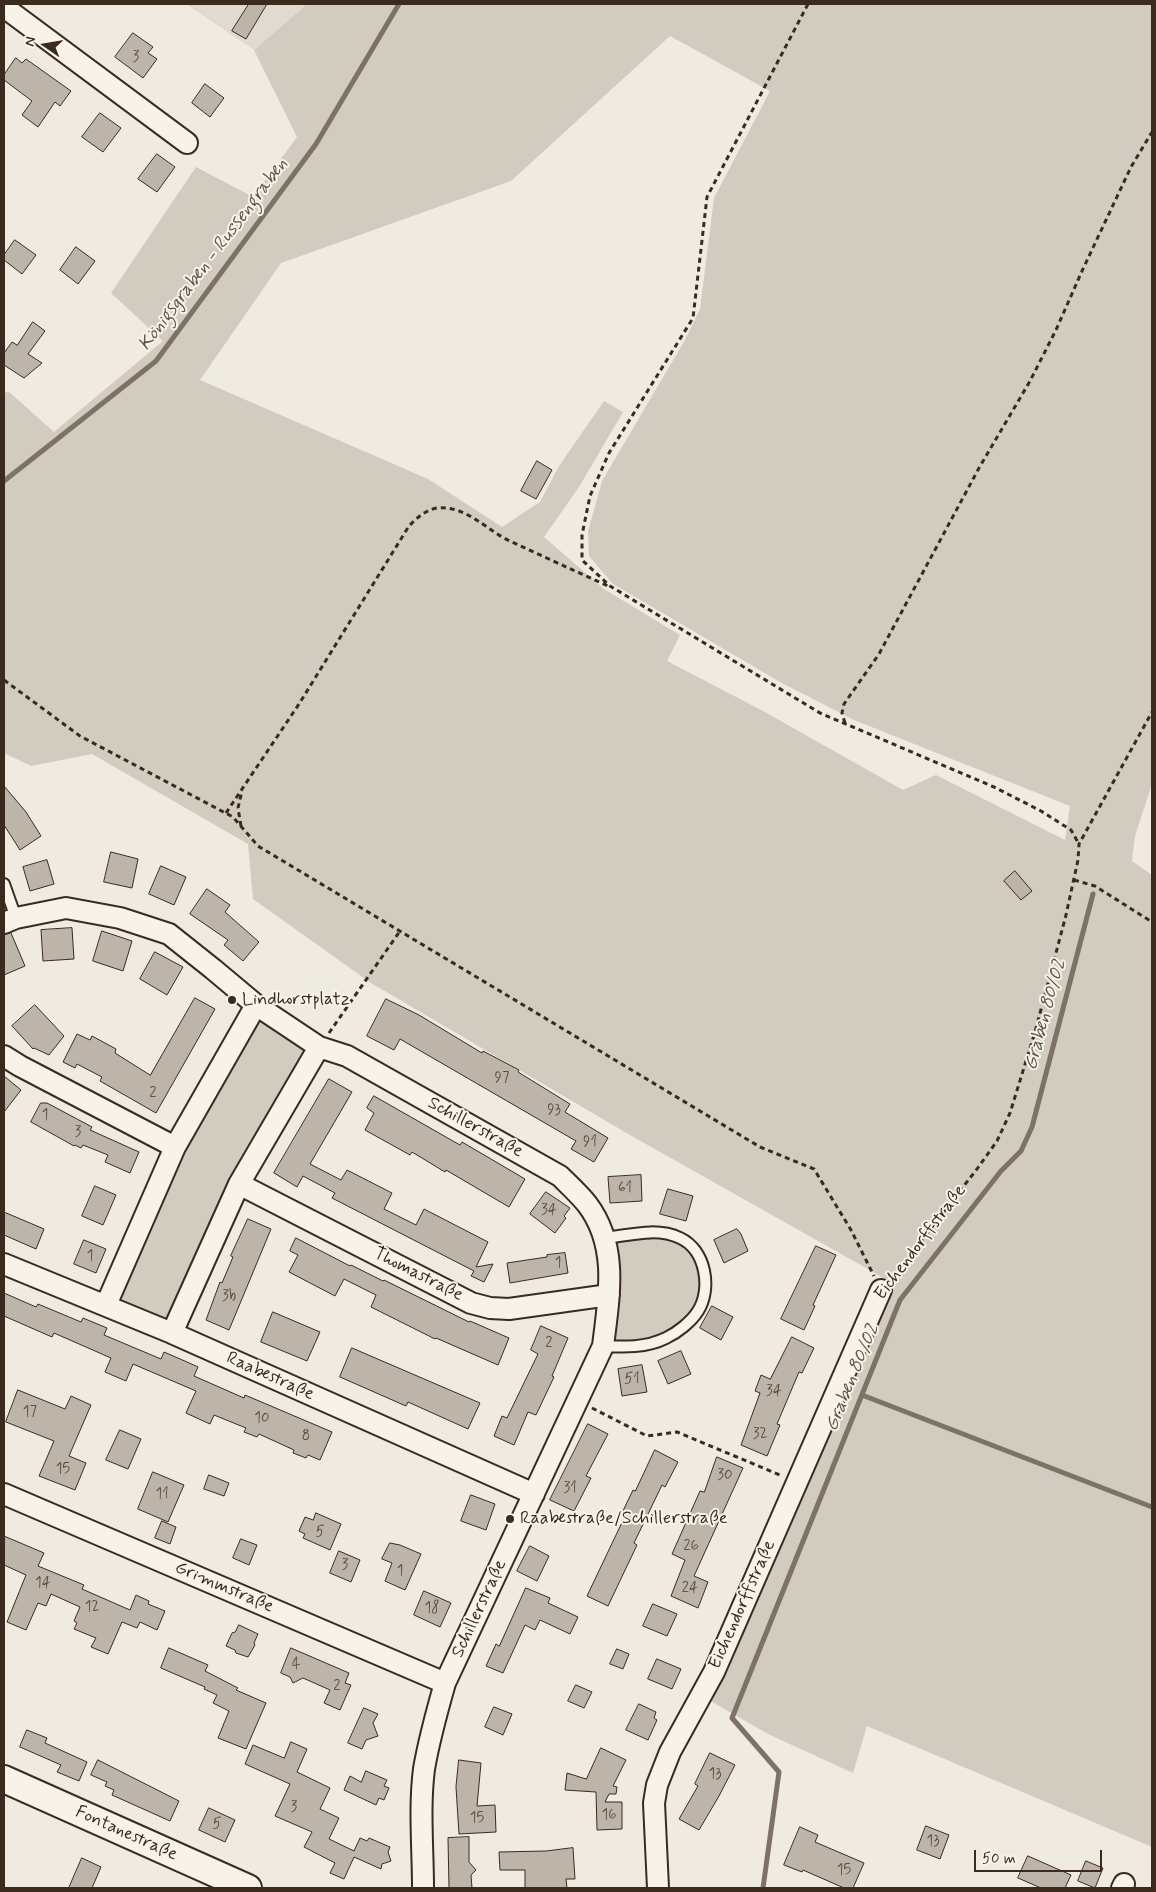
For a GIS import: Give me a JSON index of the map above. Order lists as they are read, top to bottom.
{
  "streets": {
    "street": [
      "Schillerstraße",
      "Eichendorffstraße",
      "Thomastraße",
      "Raabestraße",
      "Grimmstraße",
      "Fontanestraße"
    ]
  },
  "crossings": [
    ["Schillerstraße", "Thomastraße"],
    ["Schillerstraße", "Raabestraße"],
    ["Schillerstraße", "Grimmstraße"]
  ],
  "water": ["Königsgraben - Russengraben", "Graben 80/02"],
  "places": ["Lindhorstplatz", "Raabestraße/Schillerstraße"],
  "house_numbers": [
    "3",
    "97",
    "2",
    "93",
    "1",
    "3",
    "91",
    "61",
    "34",
    "1",
    "1",
    "3b",
    "2",
    "51",
    "34",
    "17",
    "10",
    "32",
    "8",
    "15",
    "30",
    "31",
    "11",
    "5",
    "26",
    "3",
    "1",
    "14",
    "24",
    "12",
    "18",
    "4",
    "2",
    "13",
    "3",
    "16",
    "15",
    "5",
    "13",
    "15"
  ],
  "scale_bar": "50 m",
  "north": "left"
}
